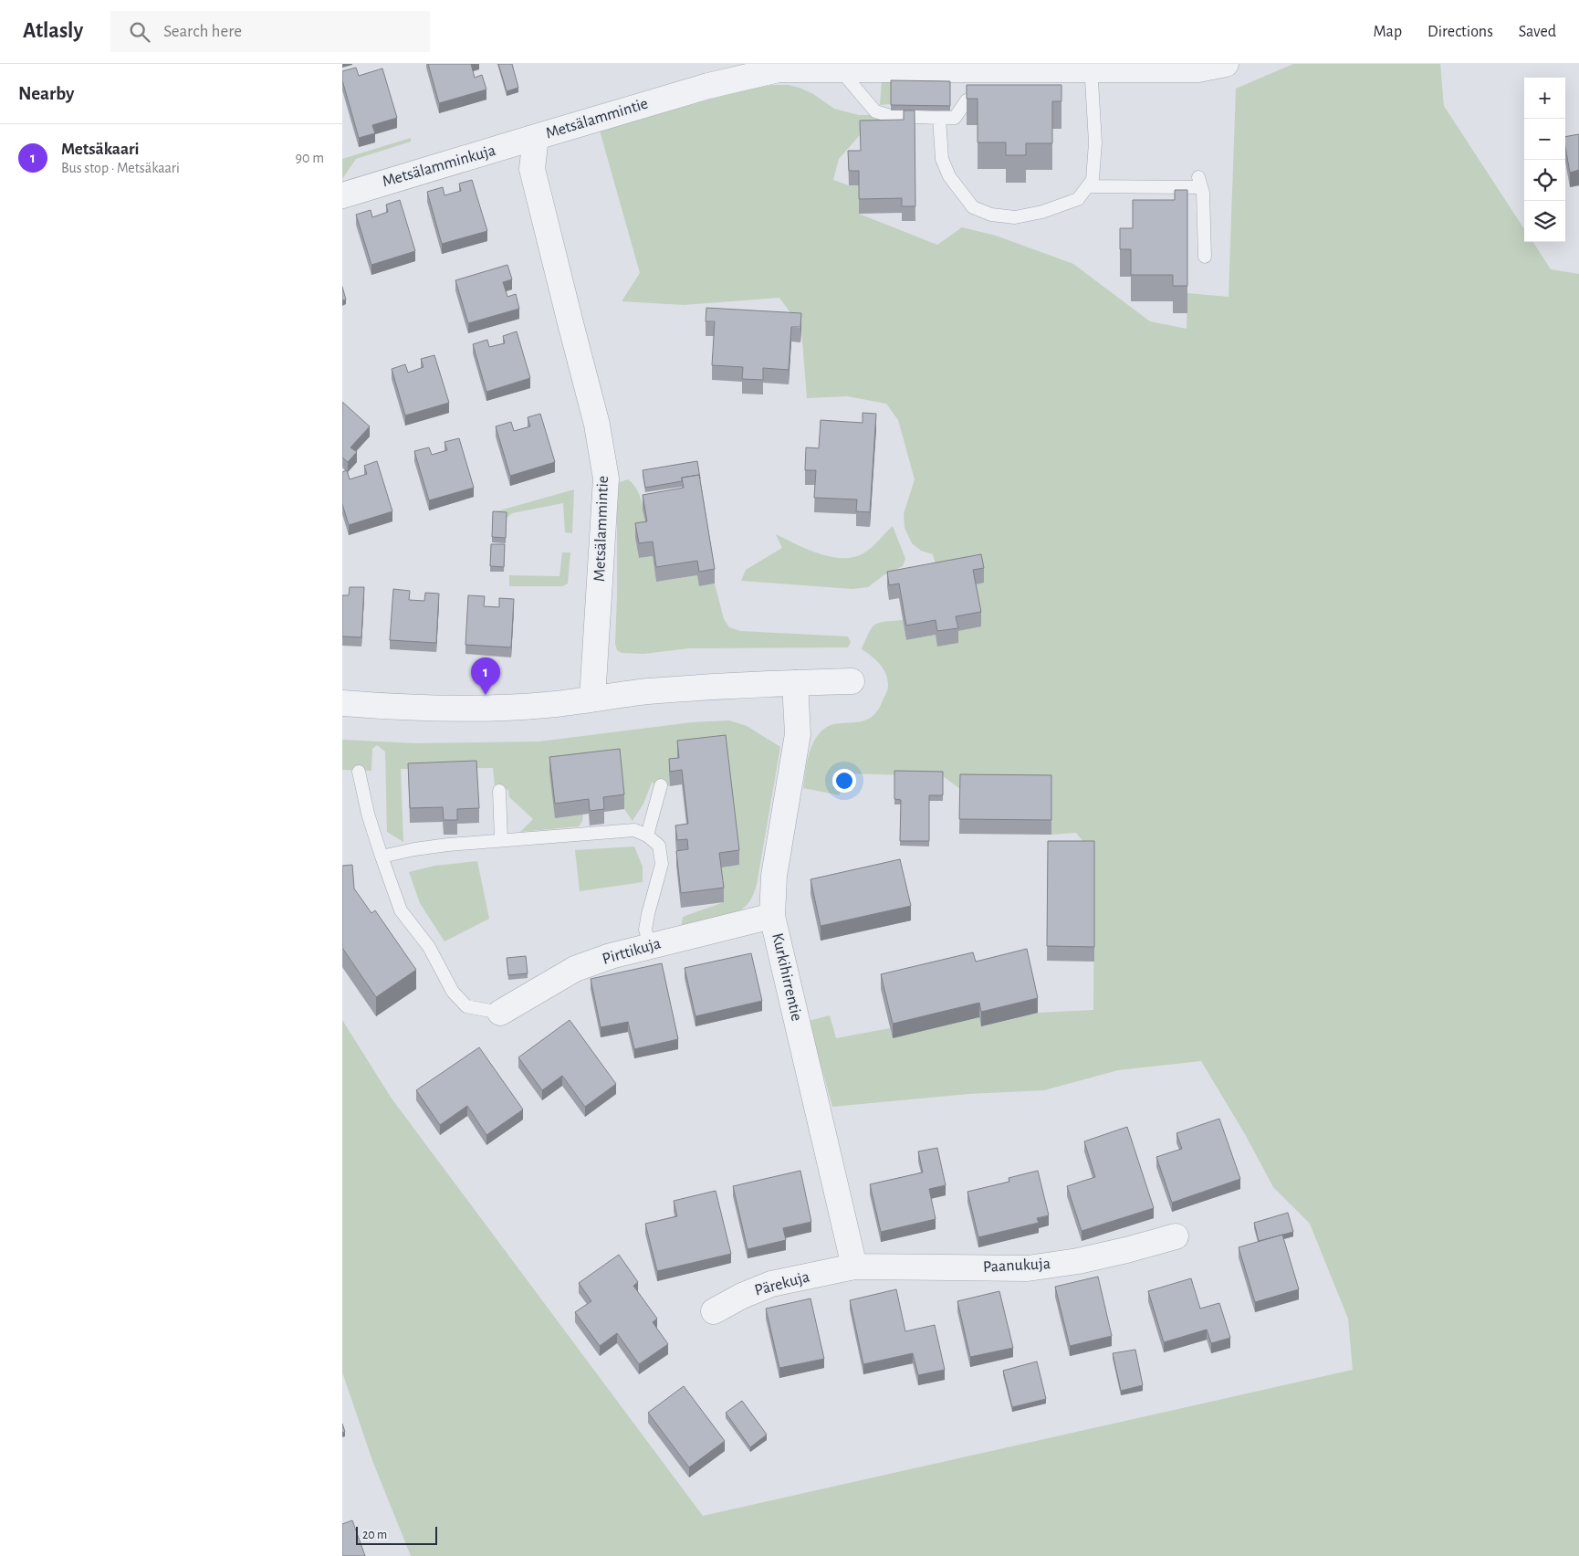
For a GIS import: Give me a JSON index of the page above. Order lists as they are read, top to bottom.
{
  "streets": {
    "street": [
      "Metsälammintie",
      "Metsälamminkuja",
      "Pirttikuja",
      "Kurkihirrentie",
      "Paanukuja",
      "Pärekuja"
    ]
  },
  "crossings": [
    ["Metsälammintie", "Metsälamminkuja"],
    ["Pirttikuja", "Kurkihirrentie"],
    ["Kurkihirrentie", "Paanukuja"],
    ["Kurkihirrentie", "Pärekuja"],
    ["Paanukuja", "Pärekuja"]
  ],
  "scale_bar": "20 m",
  "page": {
    "header": "Atlasly",
    "search": "Search here",
    "nav": ["Map", "Directions", "Saved"],
    "heading": "Nearby",
    "map_buttons": ["+", "−"],
    "list": [
      {
        "mark": "1",
        "name": "Metsäkaari",
        "note": "Bus stop · Metsäkaari",
        "value": "90 m"
      }
    ],
    "pins": "1",
    "scale": "20 m"
  }
}
